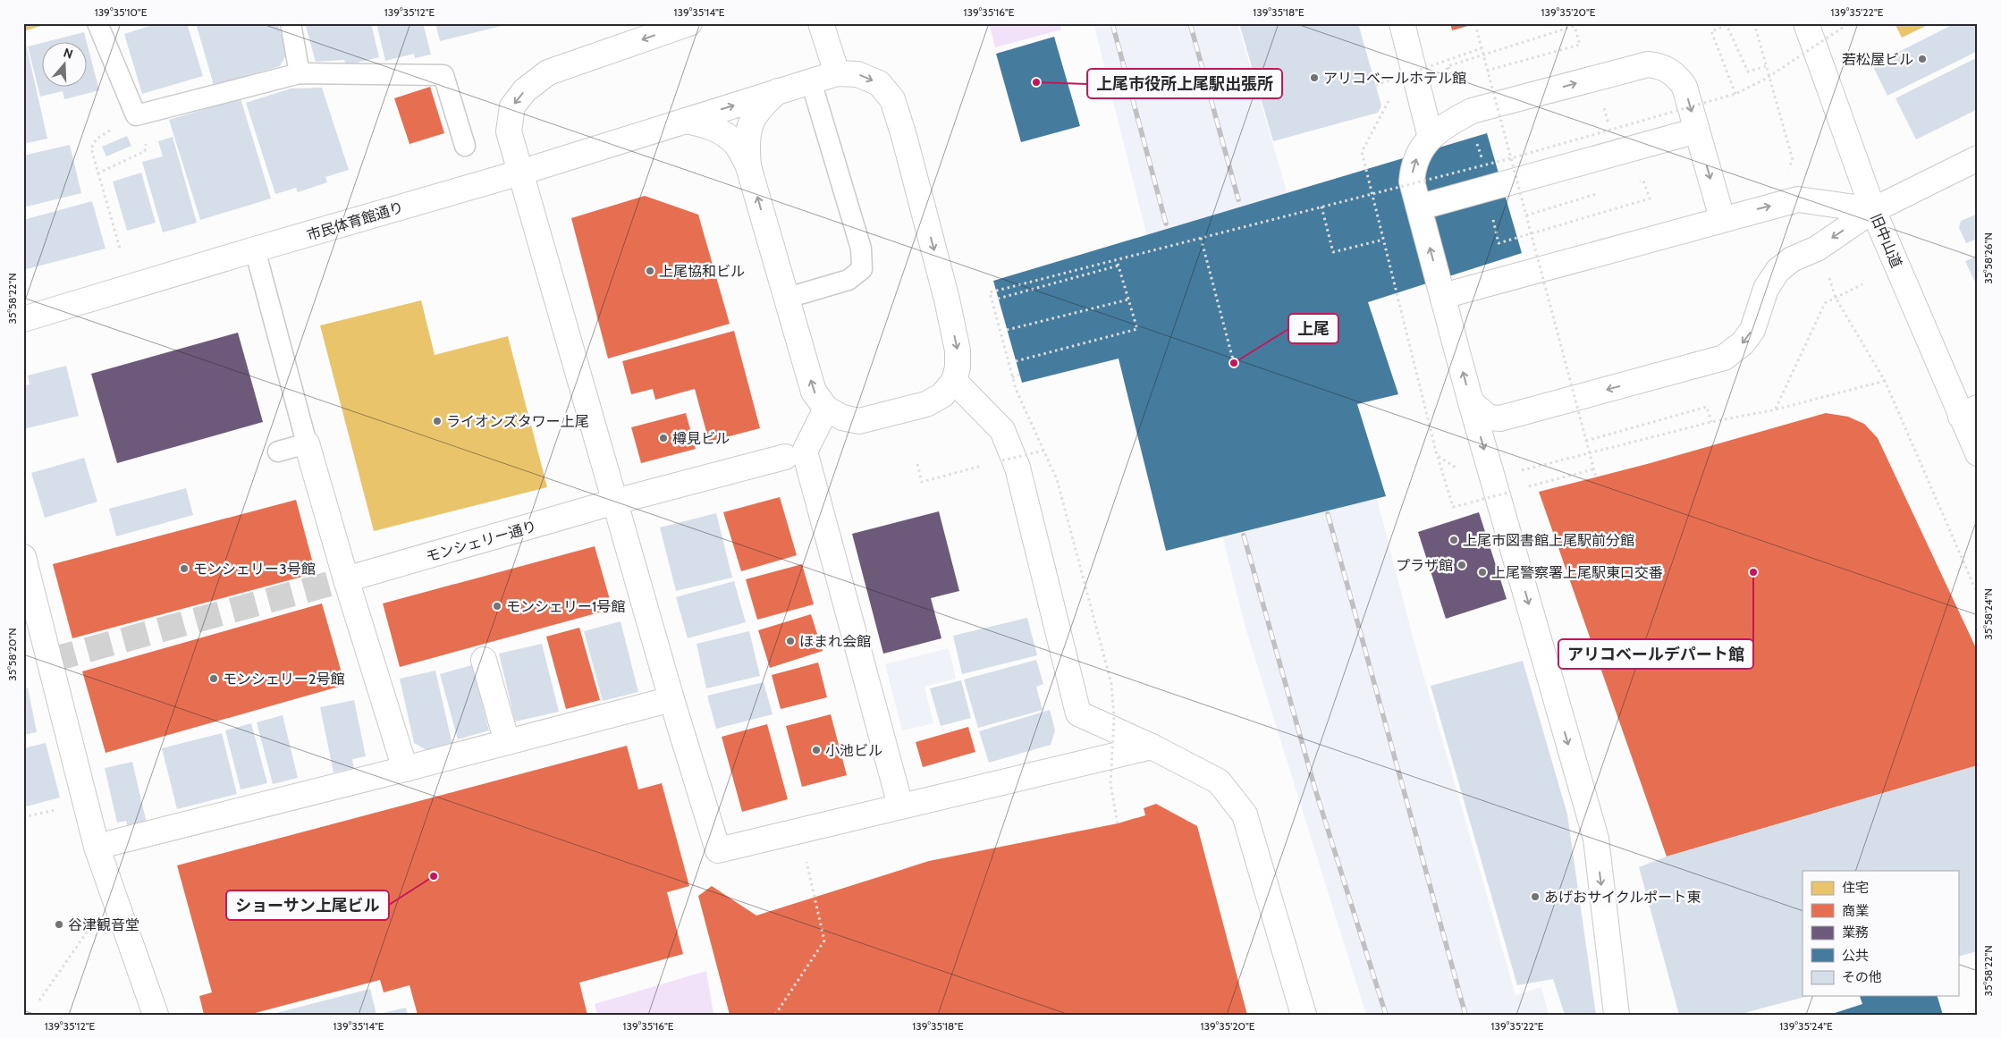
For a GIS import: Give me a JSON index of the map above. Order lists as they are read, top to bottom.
{
  "streets": {
    "street": ["市民体育館通り", "旧中山道", "モンシェリー通り"]
  },
  "places": [
    "若松屋ビル",
    "アリコベールホテル館",
    "上尾市役所上尾駅出張所",
    "上尾協和ビル",
    "上尾",
    "ライオンズタワー上尾",
    "樽見ビル",
    "上尾市図書館上尾駅前分館",
    "プラザ館",
    "モンシェリー3号館",
    "上尾警察署上尾駅東口交番",
    "アリコベールデパート館",
    "モンシェリー1号館",
    "ほまれ会館",
    "モンシェリー2号館",
    "小池ビル",
    "ショーサン上尾ビル",
    "あげおサイクルポート東",
    "谷津観音堂"
  ],
  "legend": [
    "住宅",
    "商業",
    "業務",
    "公共",
    "その他"
  ],
  "north": "top",
  "coordinates": [
    "139°35'10\"E",
    "139°35'12\"E",
    "139°35'14\"E",
    "139°35'16\"E",
    "139°35'18\"E",
    "139°35'20\"E",
    "139°35'22\"E",
    "35°58'26\"N",
    "35°58'22\"N",
    "35°58'24\"N",
    "35°58'20\"N",
    "139°35'24\"E"
  ]
}
